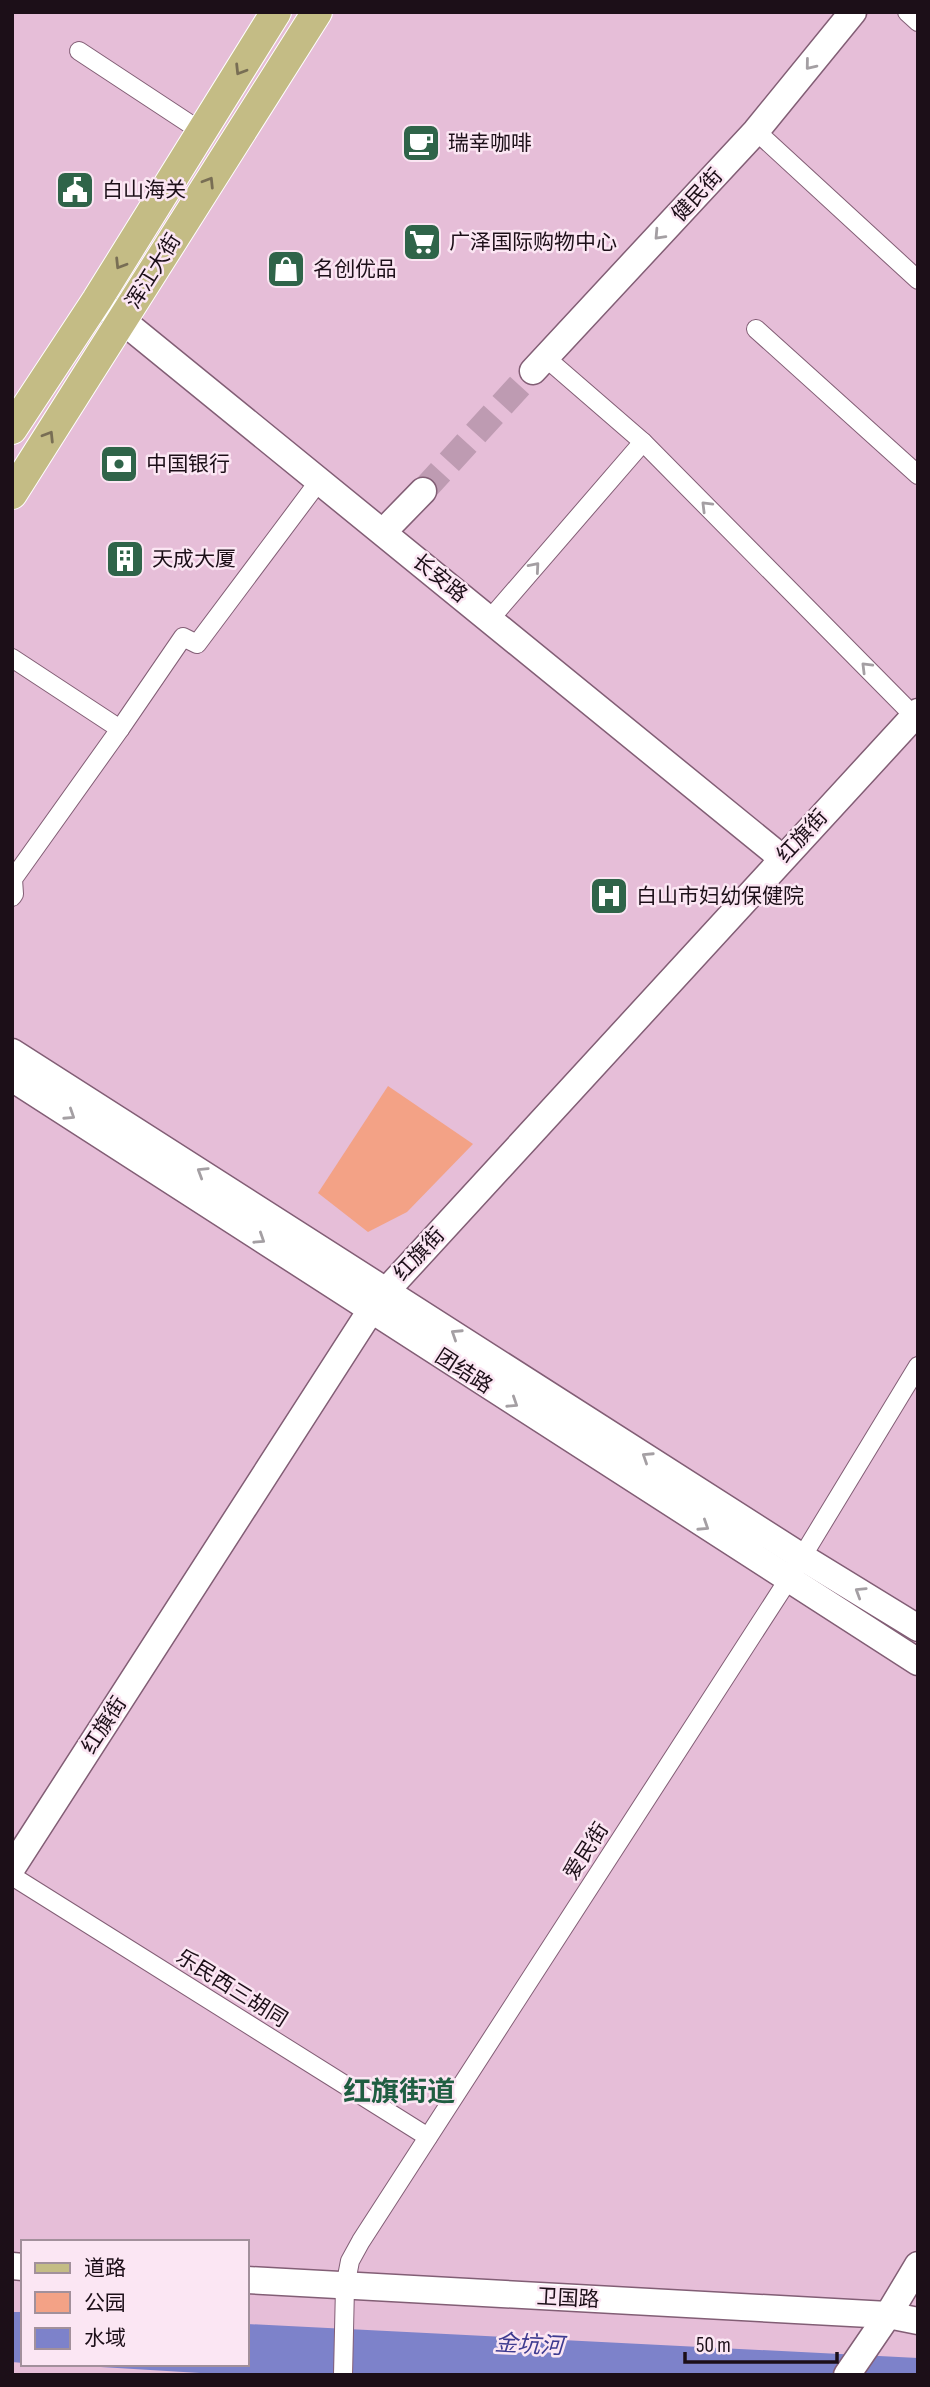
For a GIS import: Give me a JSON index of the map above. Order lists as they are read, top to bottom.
{
  "streets": {
    "main road": ["浑江大街"],
    "street": [
      "健民街",
      "长安路",
      "红旗街",
      "团结路",
      "爱民街",
      "乐民西三胡同",
      "卫国路"
    ]
  },
  "crossings": [
    ["浑江大街", "长安路"],
    ["长安路", "红旗街"],
    ["红旗街", "团结路"],
    ["团结路", "爱民街"],
    ["爱民街", "乐民西三胡同"],
    ["爱民街", "卫国路"]
  ],
  "one_way": ["健民街"],
  "districts": ["红旗街道"],
  "water": ["金坑河"],
  "places": {
    "cafe": ["瑞幸咖啡"],
    "public building": ["白山海关"],
    "supermarket": ["广泽国际购物中心"],
    "shop": ["名创优品"],
    "bank": ["中国银行"],
    "building": ["天成大厦"],
    "hospital": ["白山市妇幼保健院"]
  },
  "legend": ["道路", "公园", "水域"],
  "scale_bar": "50 m"
}
